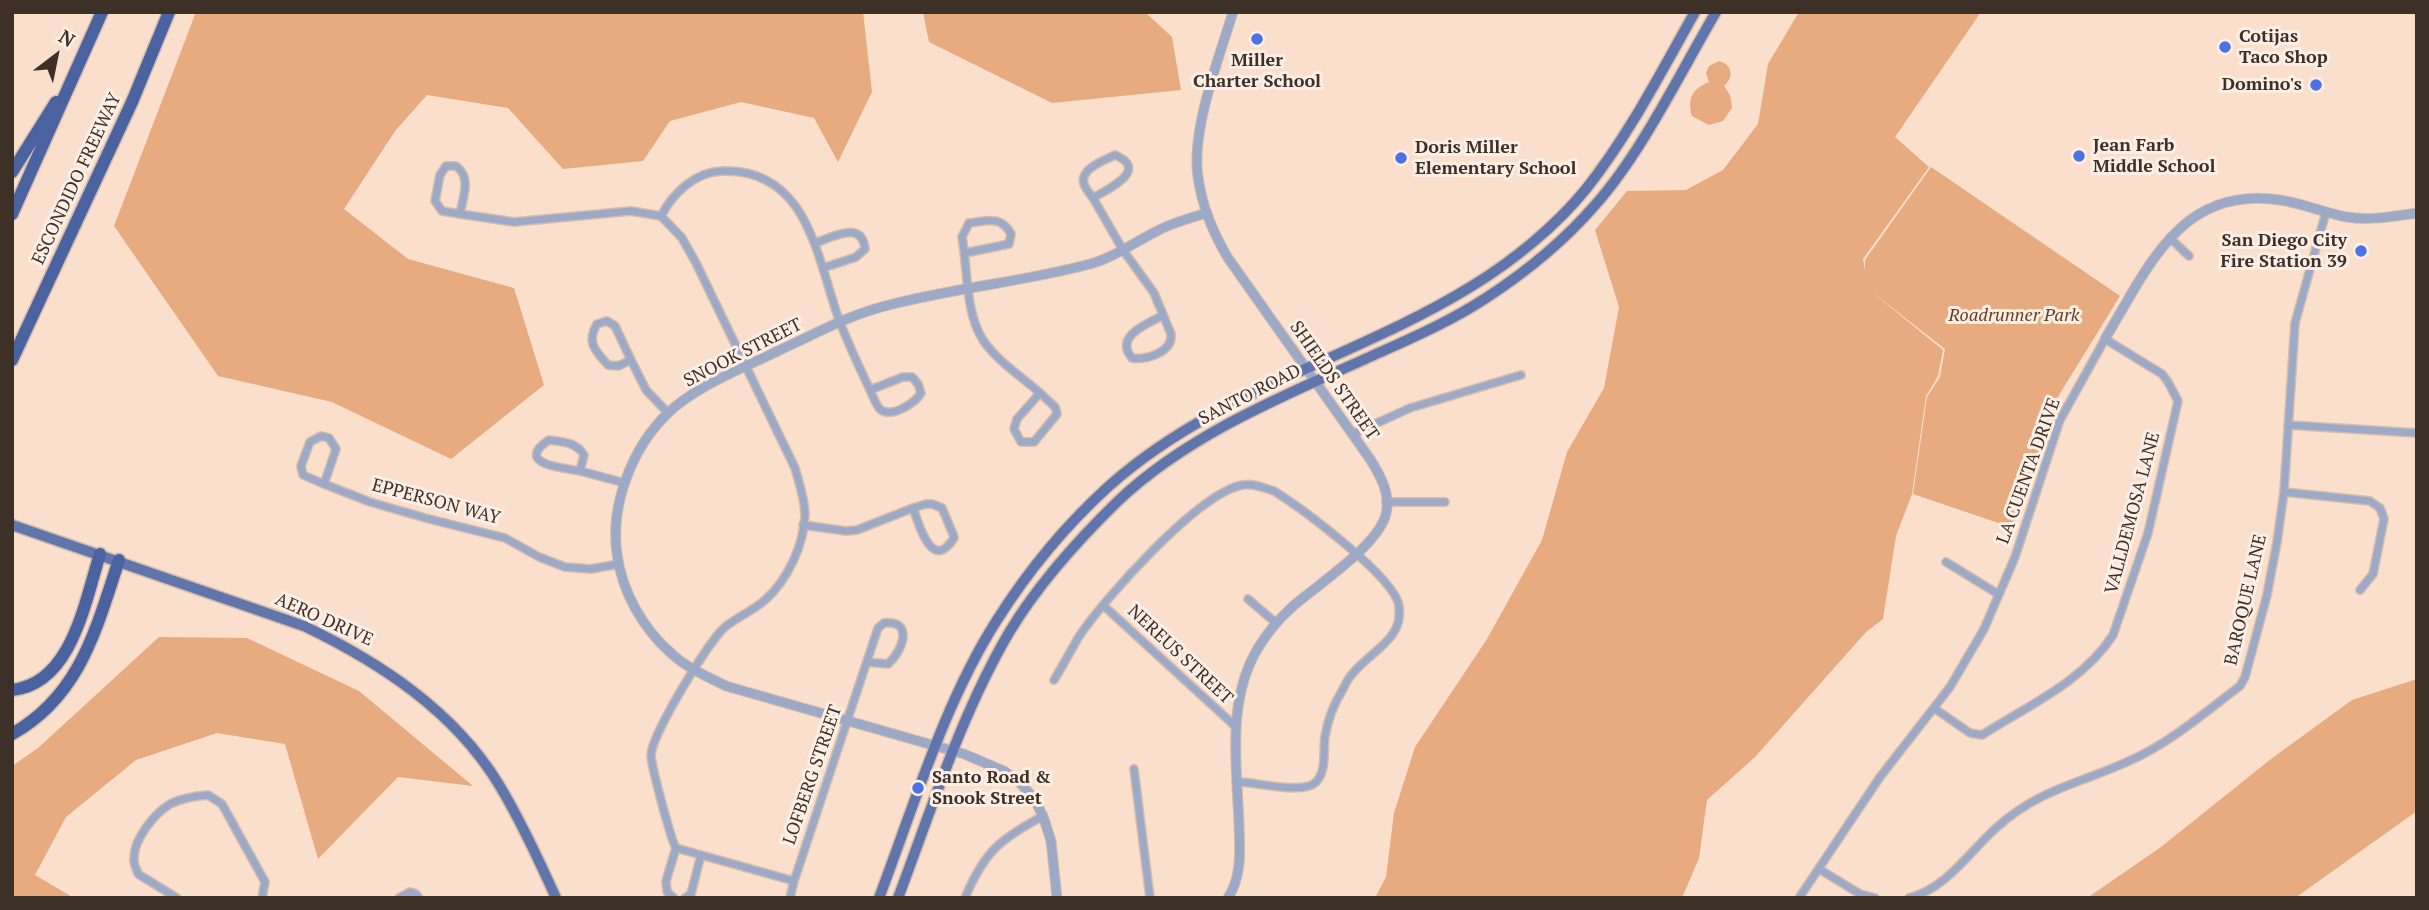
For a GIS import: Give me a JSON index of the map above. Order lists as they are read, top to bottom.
{
  "streets": {
    "highway": ["ESCONDIDO FREEWAY"],
    "main road": ["SANTO ROAD", "AERO DRIVE"],
    "street": [
      "SNOOK STREET",
      "SHIELDS STREET",
      "LA CUENTA DRIVE",
      "EPPERSON WAY",
      "VALLDEMOSA LANE",
      "BAROQUE LANE",
      "NEREUS STREET",
      "LOFBERG STREET"
    ]
  },
  "crossings": [
    ["SNOOK STREET", "SHIELDS STREET"],
    ["SNOOK STREET", "SANTO ROAD"],
    ["SNOOK STREET", "EPPERSON WAY"],
    ["SNOOK STREET", "LOFBERG STREET"],
    ["SHIELDS STREET", "SANTO ROAD"],
    ["LA CUENTA DRIVE", "VALLDEMOSA LANE"],
    ["LA CUENTA DRIVE", "BAROQUE LANE"]
  ],
  "parks": ["Roadrunner Park"],
  "places": [
    "Miller Charter School",
    "Cotijas Taco Shop",
    "Domino's",
    "Jean Farb Middle School",
    "Doris Miller Elementary School",
    "San Diego City Fire Station 39",
    "Santo Road & Snook Street"
  ],
  "north": "top right"
}
